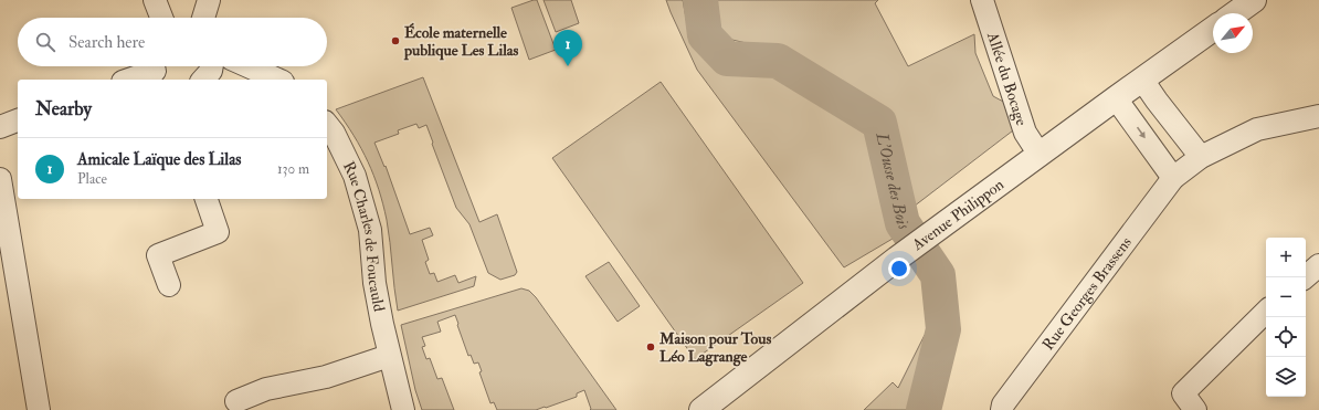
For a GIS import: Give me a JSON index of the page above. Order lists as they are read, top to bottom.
{
  "streets": {
    "street": [
      "Allée du Bocage",
      "Avenue Philippon",
      "Rue Charles de Foucauld",
      "Rue Georges Brassens"
    ]
  },
  "crossings": [
    ["Allée du Bocage", "Avenue Philippon"]
  ],
  "water": ["L'Ousse des Bois"],
  "places": ["École maternelle publique Les Lilas", "Maison pour Tous Léo Lagrange"],
  "north": "top right",
  "page": {
    "search": "Search here",
    "pins": "1",
    "heading": "Nearby",
    "list": [
      {
        "mark": "1",
        "name": "Amicale Laïque des Lilas",
        "note": "Place",
        "value": "130 m"
      }
    ],
    "map_buttons": ["+", "−"]
  }
}
